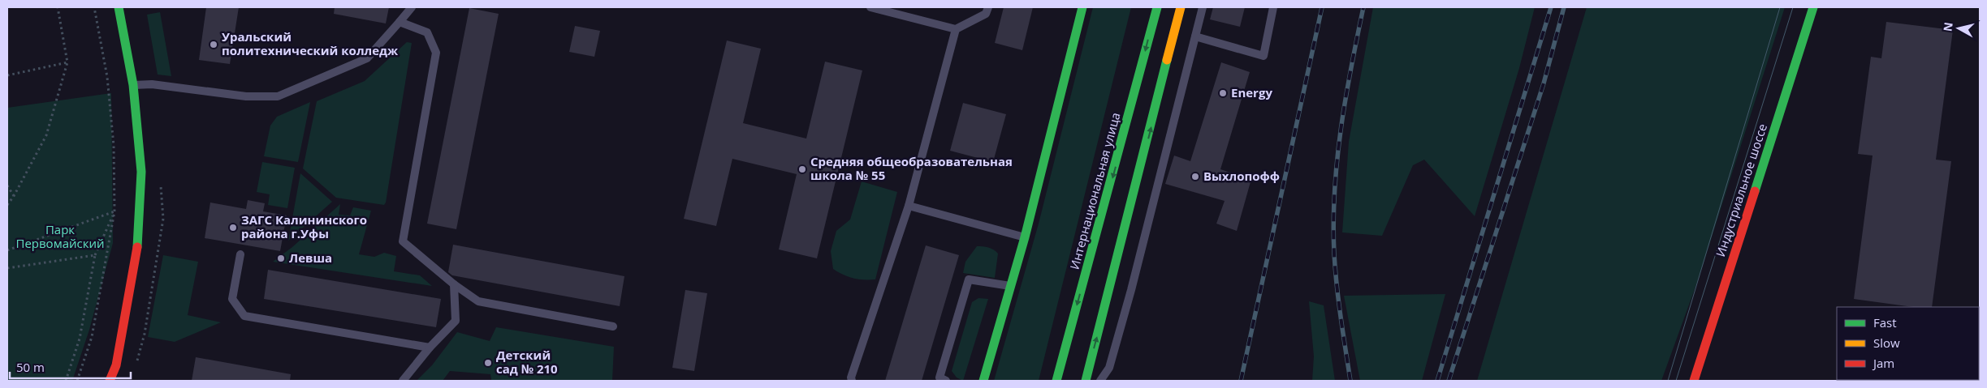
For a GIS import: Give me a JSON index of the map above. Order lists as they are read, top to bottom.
{
  "streets": {
    "main road": ["Индустриальное шоссе", "Интернациональная улица"]
  },
  "parks": ["Парк Первомайский"],
  "places": [
    "Уральский политехнический колледж",
    "Energy",
    "Средняя общеобразовательная школа № 55",
    "Выхлопофф",
    "ЗАГС Калининского района г.Уфы",
    "Левша",
    "Детский сад № 210"
  ],
  "legend": ["Fast", "Slow", "Jam"],
  "scale_bar": "50 m",
  "north": "left"
}
